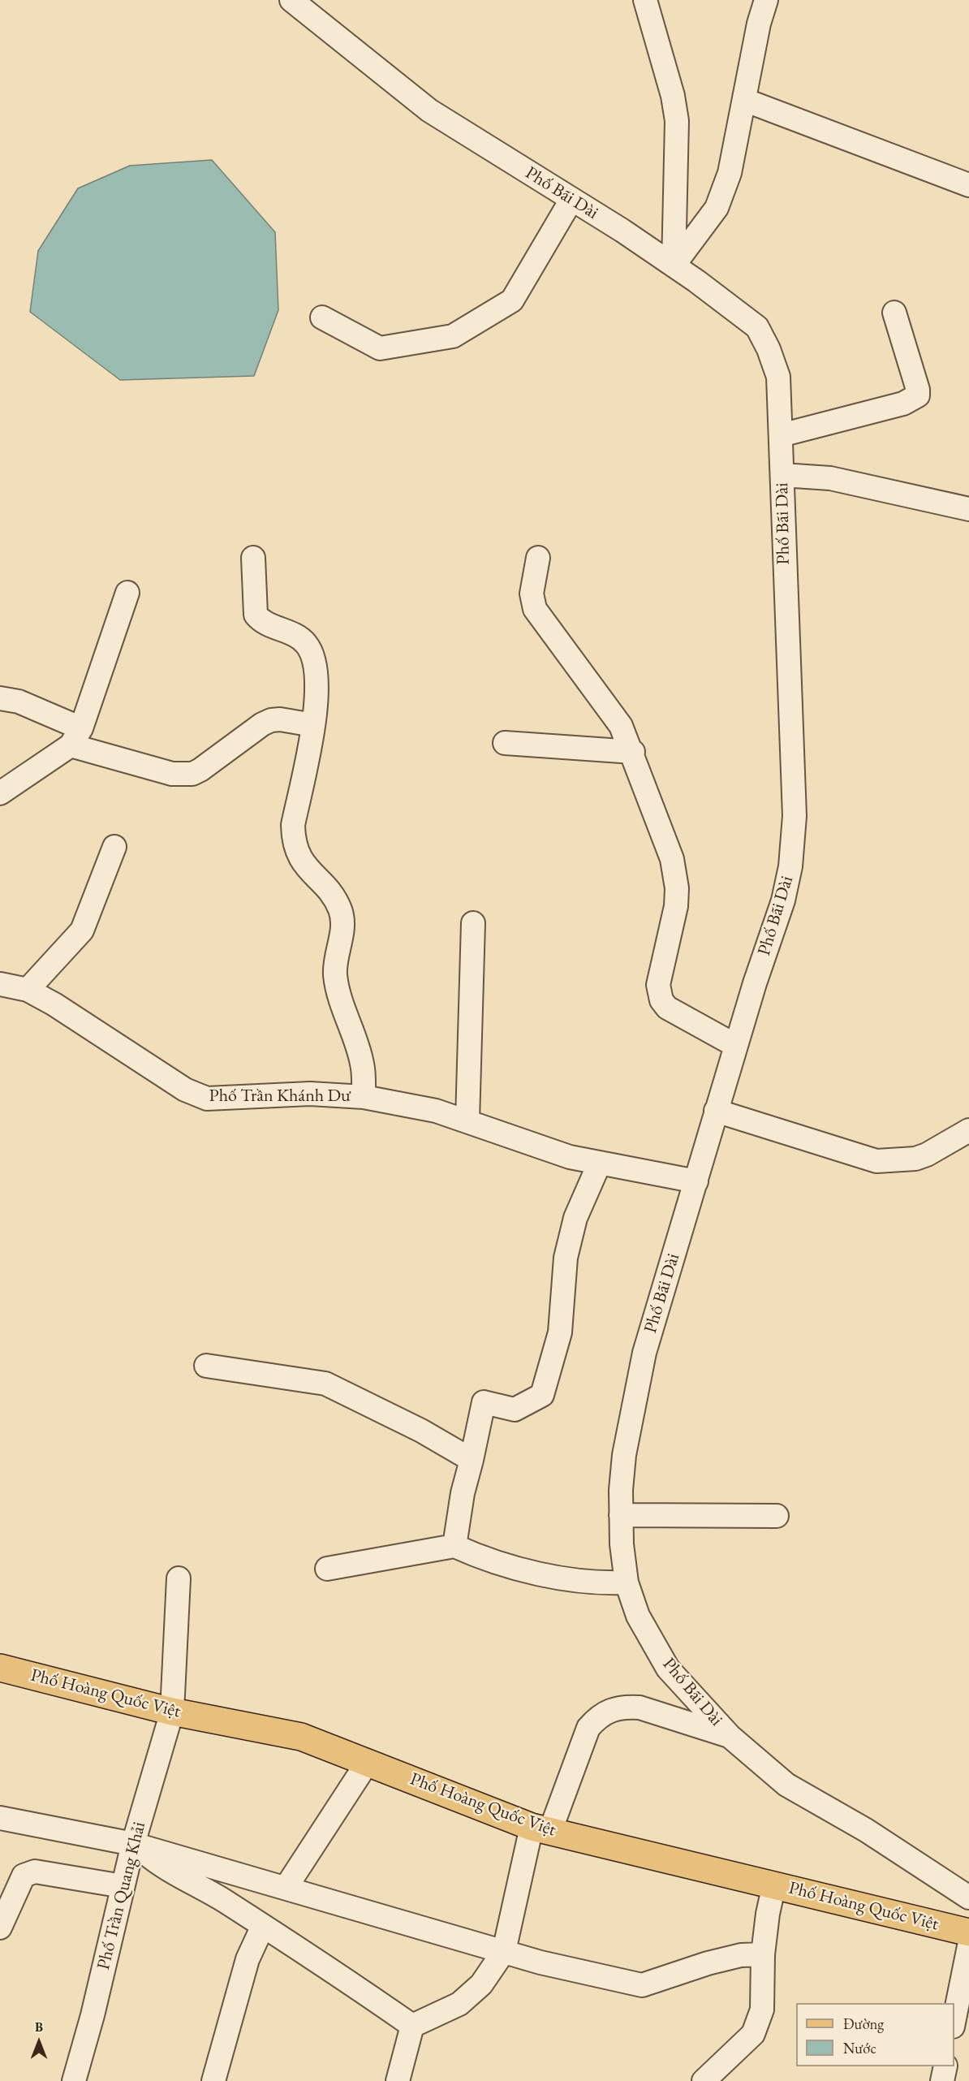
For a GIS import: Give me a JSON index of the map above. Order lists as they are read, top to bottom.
{
  "streets": {
    "main road": ["Phố Hoàng Quốc Việt"],
    "street": ["Phố Bãi Dài", "Phố Trần Khánh Dư", "Phố Trần Quang Khải"]
  },
  "crossings": [
    ["Phố Bãi Dài", "Phố Trần Khánh Dư"],
    ["Phố Hoàng Quốc Việt", "Phố Trần Quang Khải"]
  ],
  "legend": ["Đường", "Nước"],
  "north": "top"
}
